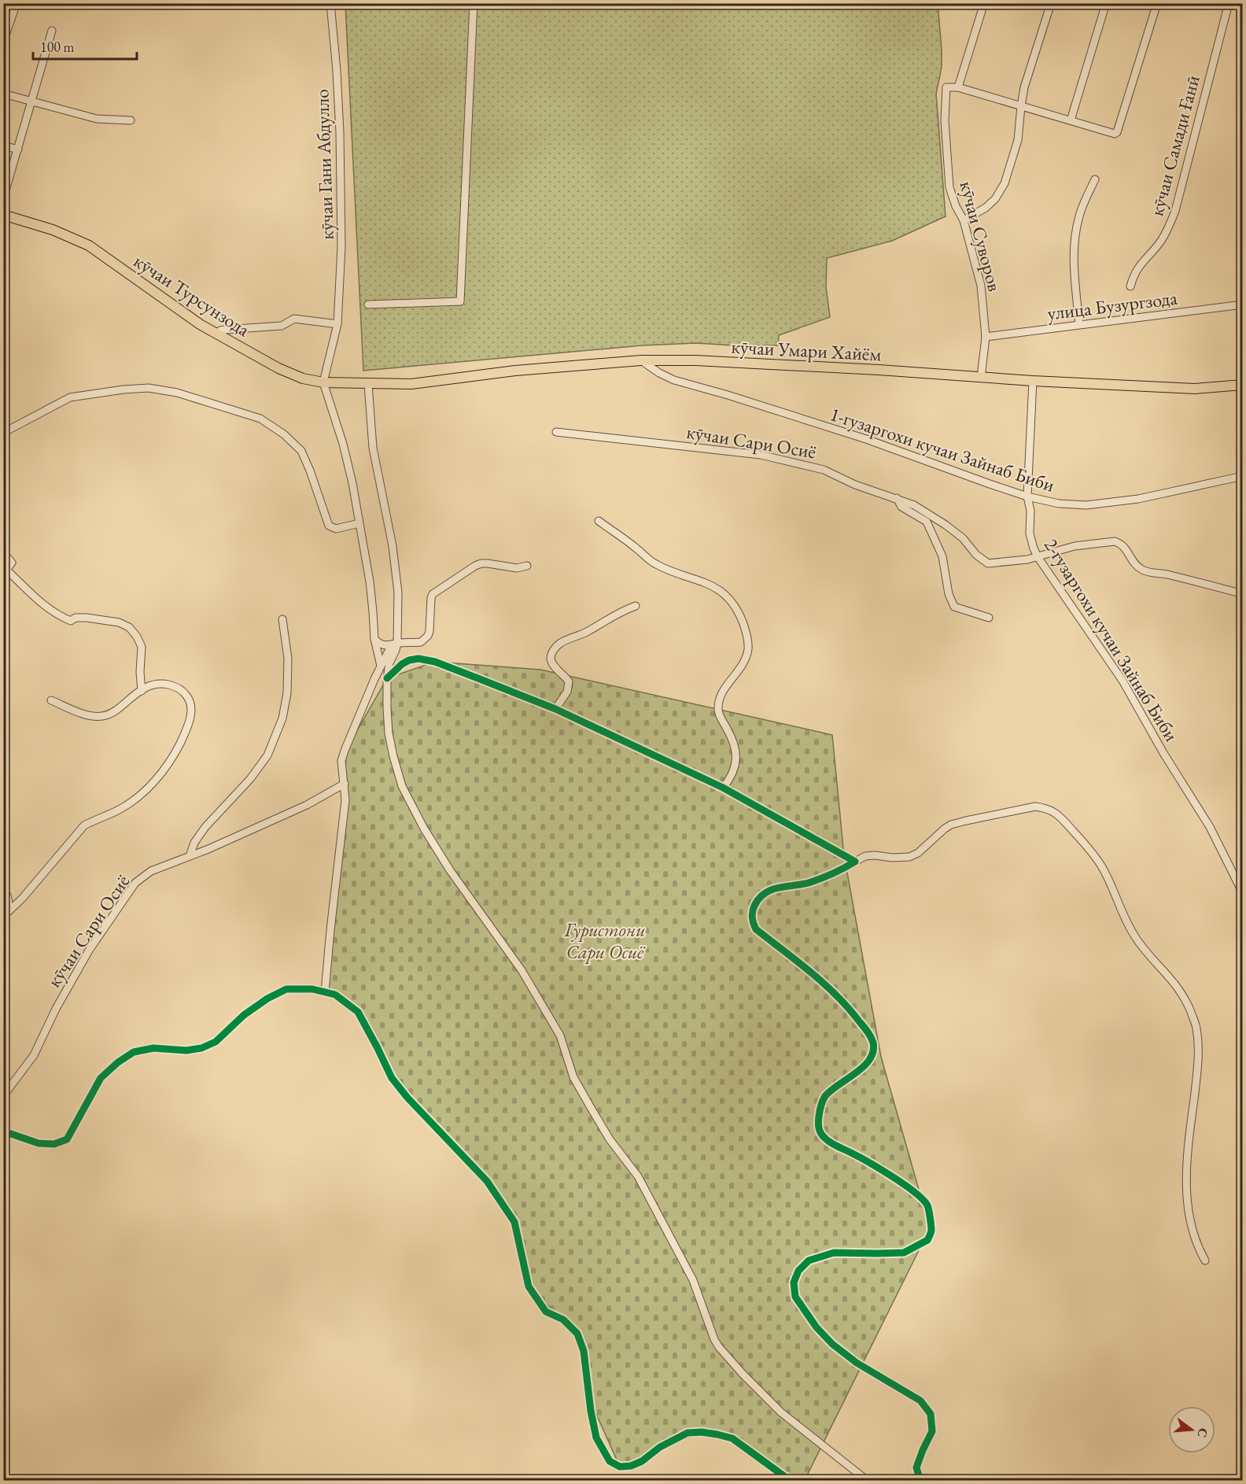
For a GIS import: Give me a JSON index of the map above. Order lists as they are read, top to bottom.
{
  "streets": {
    "main road": ["кӯчаи Турсунзода", "кӯчаи Умари Хайём"],
    "street": [
      "кӯчаи Самади Ғанӣ",
      "кӯчаи Гани Абдулло",
      "кӯчаи Суворов",
      "улица Бузургзода",
      "кӯчаи Сари Осиё",
      "1-гузаргохи кучаи Зайнаб Биби",
      "2-гузаргохи кучаи Зайнаб Биби"
    ]
  },
  "crossings": [
    ["кӯчаи Гани Абдулло", "кӯчаи Турсунзода"],
    ["кӯчаи Суворов", "улица Бузургзода"],
    ["кӯчаи Суворов", "кӯчаи Умари Хайём"],
    ["кӯчаи Турсунзода", "кӯчаи Умари Хайём"],
    ["кӯчаи Умари Хайём", "1-гузаргохи кучаи Зайнаб Биби"],
    ["кӯчаи Умари Хайём", "2-гузаргохи кучаи Зайнаб Биби"],
    ["кӯчаи Сари Осиё", "2-гузаргохи кучаи Зайнаб Биби"],
    ["1-гузаргохи кучаи Зайнаб Биби", "2-гузаргохи кучаи Зайнаб Биби"]
  ],
  "parks": ["Гуристони Сари Осиё"],
  "scale_bar": "100 m",
  "north": "right"
}
